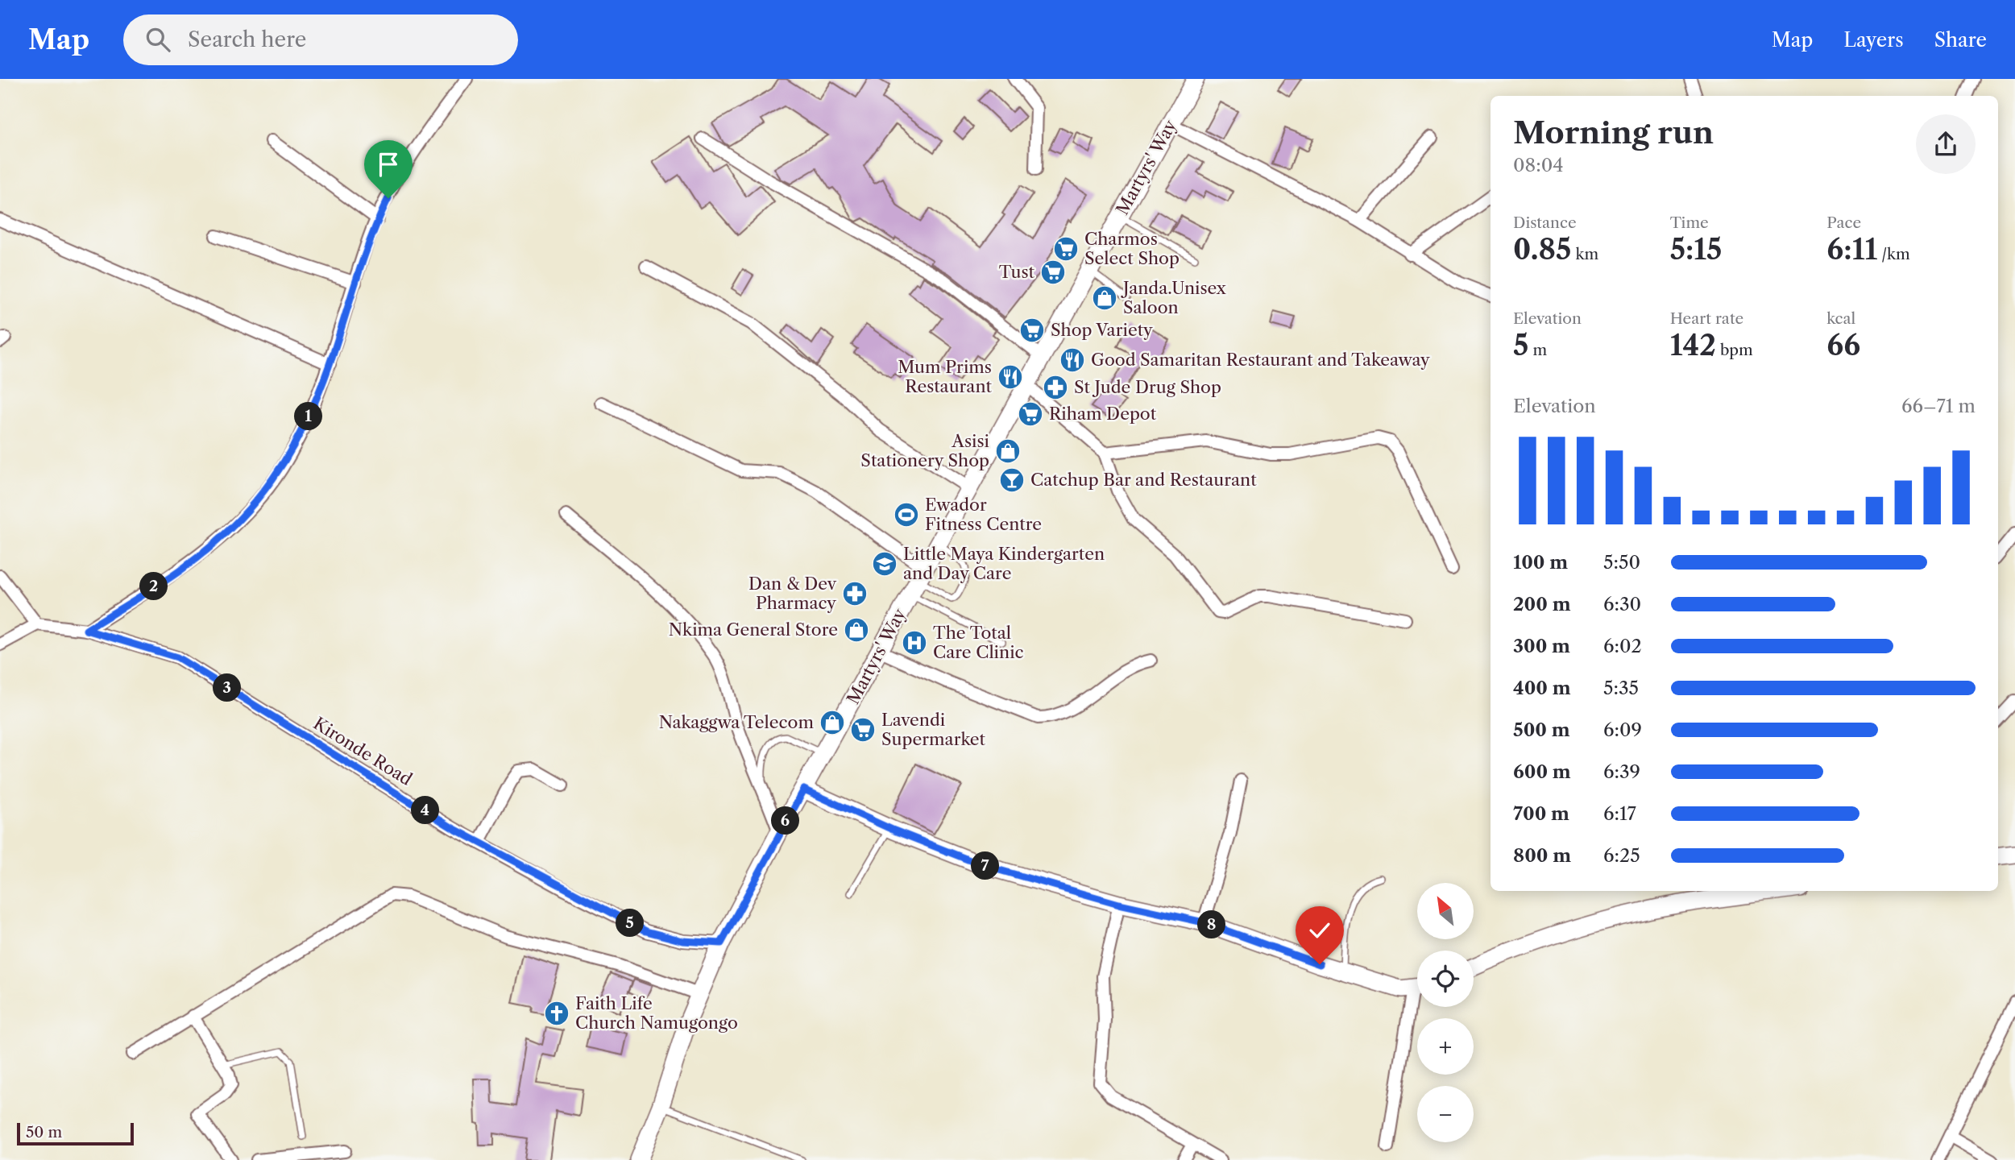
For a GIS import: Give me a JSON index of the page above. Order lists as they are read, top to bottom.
{
  "streets": {
    "main road": ["Martyrs' Way"],
    "street": ["Kironde Road"]
  },
  "crossings": [
    ["Martyrs' Way", "Kironde Road"]
  ],
  "places": {
    "supermarket": [
      "Charmos Select Shop",
      "Tust",
      "Shop Variety",
      "Riham Depot",
      "Lavendi Supermarket"
    ],
    "shop": [
      "Janda.Unisex Saloon",
      "Asisi Stationery Shop",
      "Nkima General Store",
      "Nakaggwa Telecom"
    ],
    "restaurant": ["Good Samaritan Restaurant and Takeaway", "Mum Prims Restaurant"],
    "pharmacy": ["St Jude Drug Shop", "Dan & Dev Pharmacy"],
    "bar": ["Catchup Bar and Restaurant"],
    "sports": ["Ewador Fitness Centre"],
    "school or university": ["Little Maya Kindergarten and Day Care"],
    "hospital": ["The Total Care Clinic"],
    "church": ["Faith Life Church Namugongo"]
  },
  "scale_bar": "50 m",
  "north": "top left",
  "page": {
    "header": "Map",
    "search": "Search here",
    "nav": ["Map", "Layers", "Share"],
    "heading": ["Morning run", "08:04"],
    "stats": [
      ["Distance", "0.85 km"],
      ["Time", "5:15"],
      ["Pace", "6:11 /km"],
      ["Elevation", "5 m"],
      ["Heart rate", "142 bpm"],
      ["kcal", "66"]
    ],
    "chart": ["Elevation", "66–71 m"],
    "pins": [
      "1",
      "2",
      "3",
      "4",
      "6",
      "7",
      "5",
      "8"
    ],
    "list": [
      {
        "name": "100 m",
        "note": "5:50"
      },
      {
        "name": "200 m",
        "note": "6:30"
      },
      {
        "name": "300 m",
        "note": "6:02"
      },
      {
        "name": "400 m",
        "note": "5:35"
      },
      {
        "name": "500 m",
        "note": "6:09"
      },
      {
        "name": "600 m",
        "note": "6:39"
      },
      {
        "name": "700 m",
        "note": "6:17"
      },
      {
        "name": "800 m",
        "note": "6:25"
      }
    ],
    "map_buttons": ["+", "−"],
    "scale": "50 m"
  }
}
